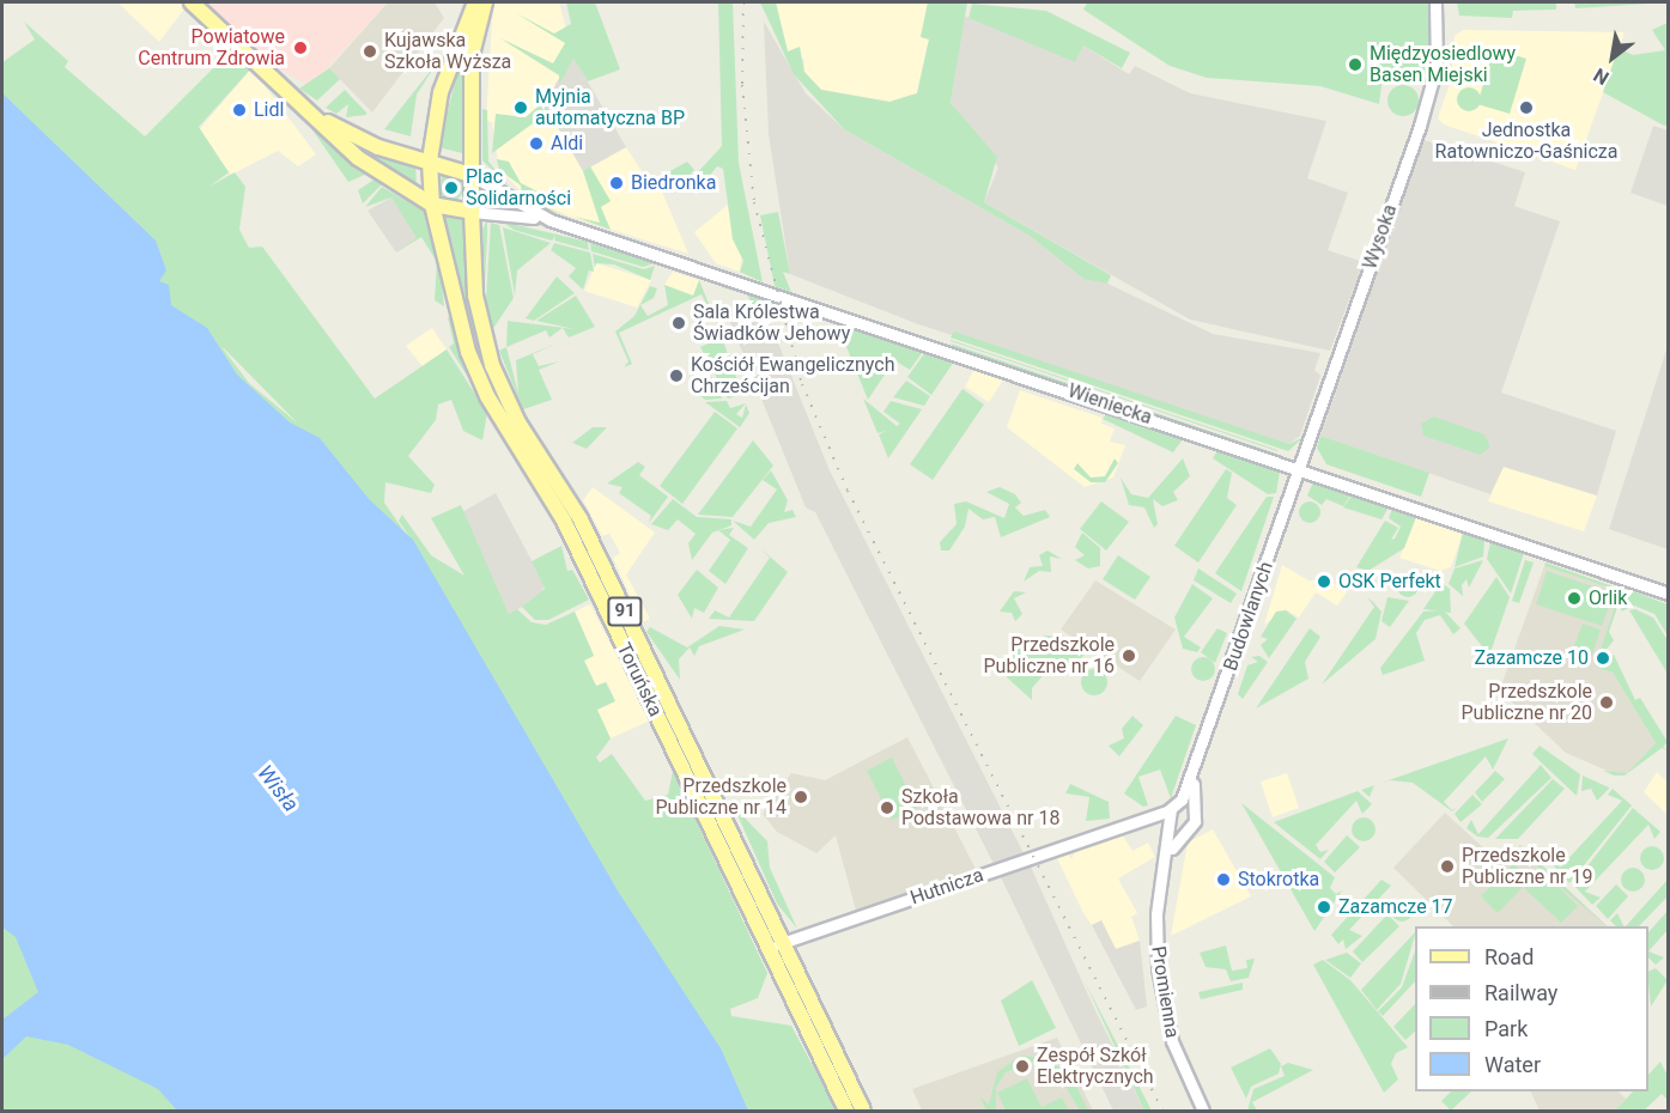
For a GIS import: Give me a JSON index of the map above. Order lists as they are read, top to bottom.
{
  "streets": {
    "main road": ["91", "Toruńska"],
    "street": [
      "Wysoka",
      "Wieniecka",
      "Budowlanych",
      "Hutnicza",
      "Promienna"
    ]
  },
  "crossings": [
    ["Wysoka", "Wieniecka"],
    ["Wysoka", "Budowlanych"],
    ["Wieniecka", "91"],
    ["Wieniecka", "Budowlanych"],
    ["Wieniecka", "Toruńska"],
    ["91", "Toruńska"],
    ["Budowlanych", "Hutnicza"],
    ["Budowlanych", "Promienna"],
    ["Toruńska", "Hutnicza"],
    ["Hutnicza", "Promienna"]
  ],
  "water": ["Wisła"],
  "places": [
    "Powiatowe Centrum Zdrowia",
    "Kujawska Szkoła Wyższa",
    "Międzyosiedlowy Basen Miejski",
    "Myjnia automatyczna BP",
    "Jednostka Ratowniczo-Gaśnicza",
    "Lidl",
    "Aldi",
    "Biedronka",
    "Plac Solidarności",
    "Sala Królestwa Świadków Jehowy",
    "Kościół Ewangelicznych Chrześcijan",
    "OSK Perfekt",
    "Orlik",
    "Przedszkole Publiczne nr 16",
    "Zazamcze 10",
    "Przedszkole Publiczne nr 20",
    "Przedszkole Publiczne nr 14",
    "Szkoła Podstawowa nr 18",
    "Przedszkole Publiczne nr 19",
    "Stokrotka",
    "Zazamcze 17",
    "Zespół Szkół Elektrycznych"
  ],
  "legend": [
    "Road",
    "Railway",
    "Park",
    "Water"
  ],
  "north": "bottom left"
}
